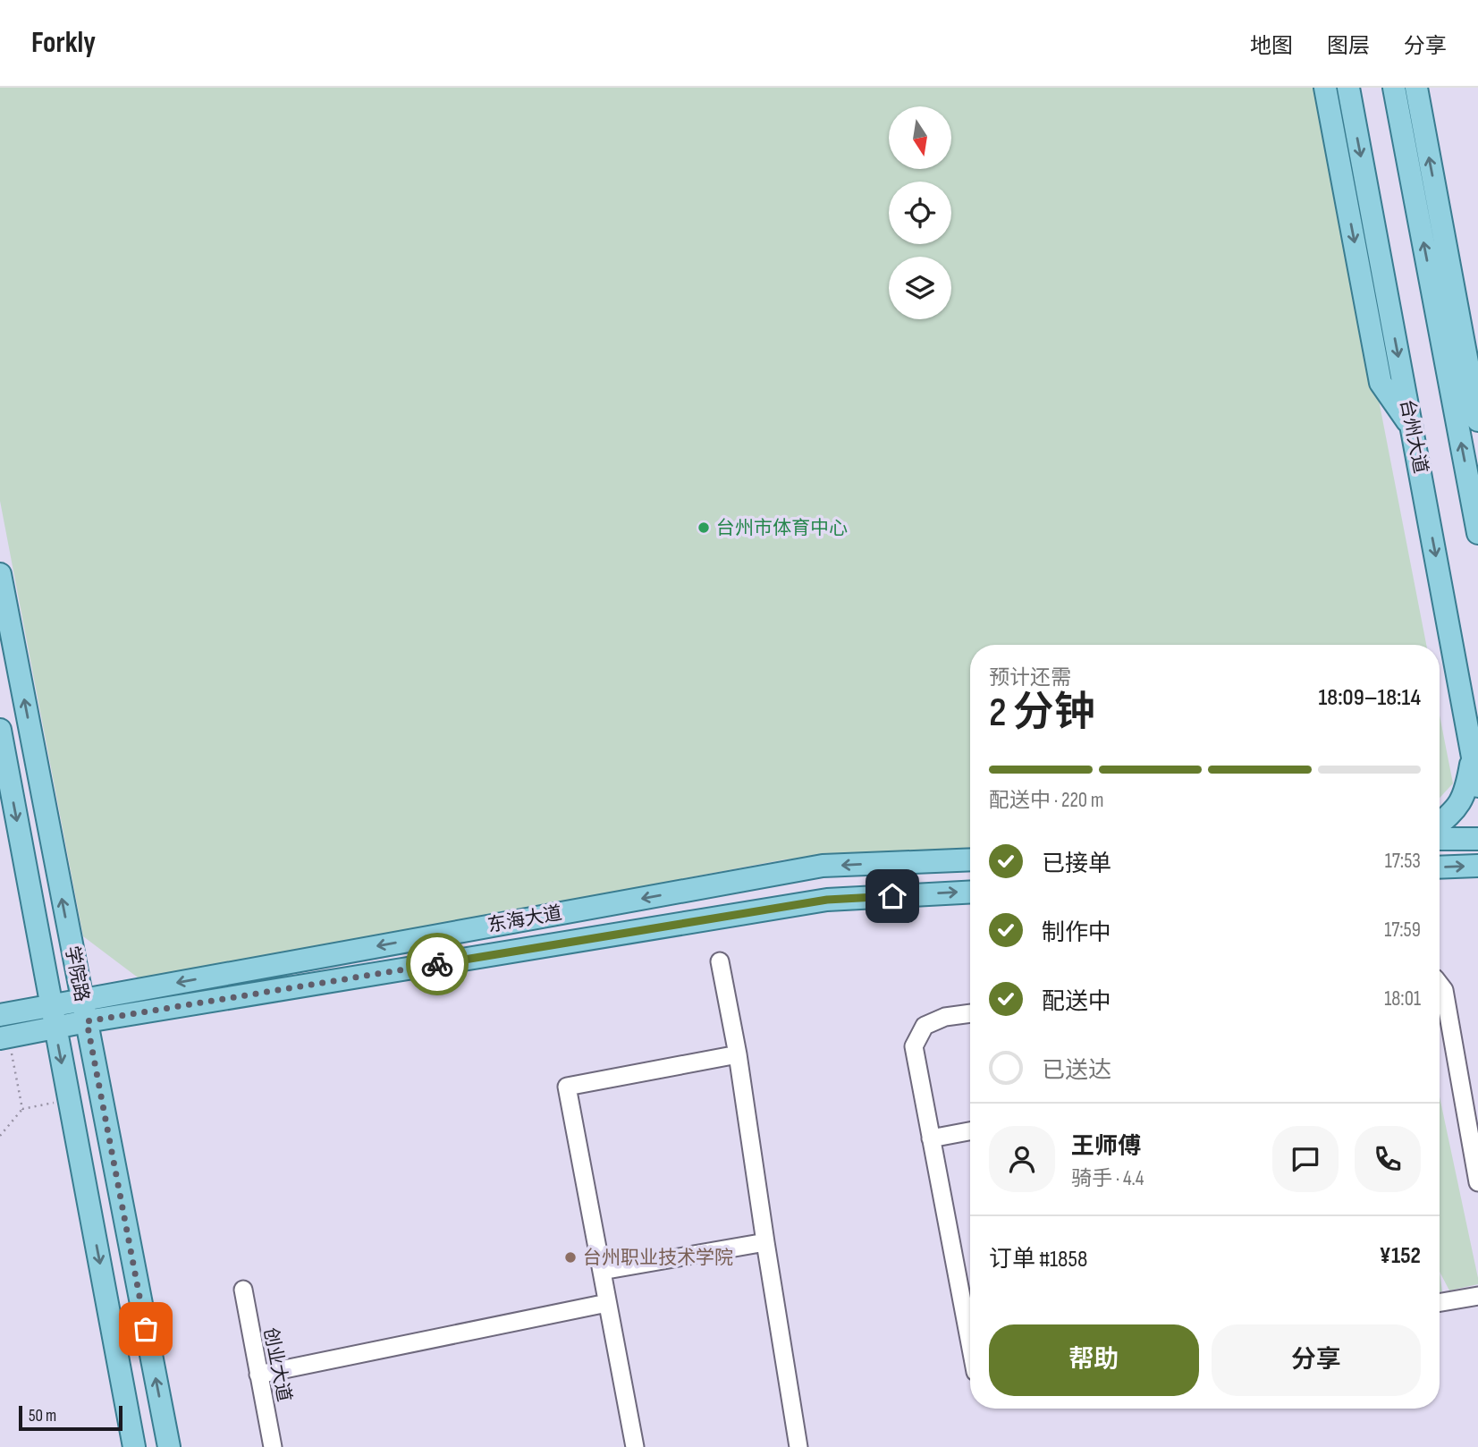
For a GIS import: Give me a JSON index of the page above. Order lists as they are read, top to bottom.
{
  "streets": {
    "main road": ["台州大道", "东海大道", "学院路"],
    "lane": ["创业大道"]
  },
  "crossings": [
    ["东海大道", "学院路"]
  ],
  "places": ["台州市体育中心", "台州职业技术学院"],
  "scale_bar": "50 m",
  "north": "bottom",
  "page": {
    "header": "Forkly",
    "nav": ["地图", "图层", "分享"],
    "heading": ["2 分钟", "预计还需", "18:09–18:14"],
    "panel": [
      "王师傅",
      "骑手 · 4.4",
      "订单 #1858",
      "¥152"
    ],
    "bar": "配送中 · 220 m",
    "list": [
      ["已接单", "17:53"],
      ["制作中", "17:59"],
      ["配送中", "18:01"],
      "已送达"
    ],
    "buttons": ["帮助", "分享"],
    "scale": "50 m"
  }
}
